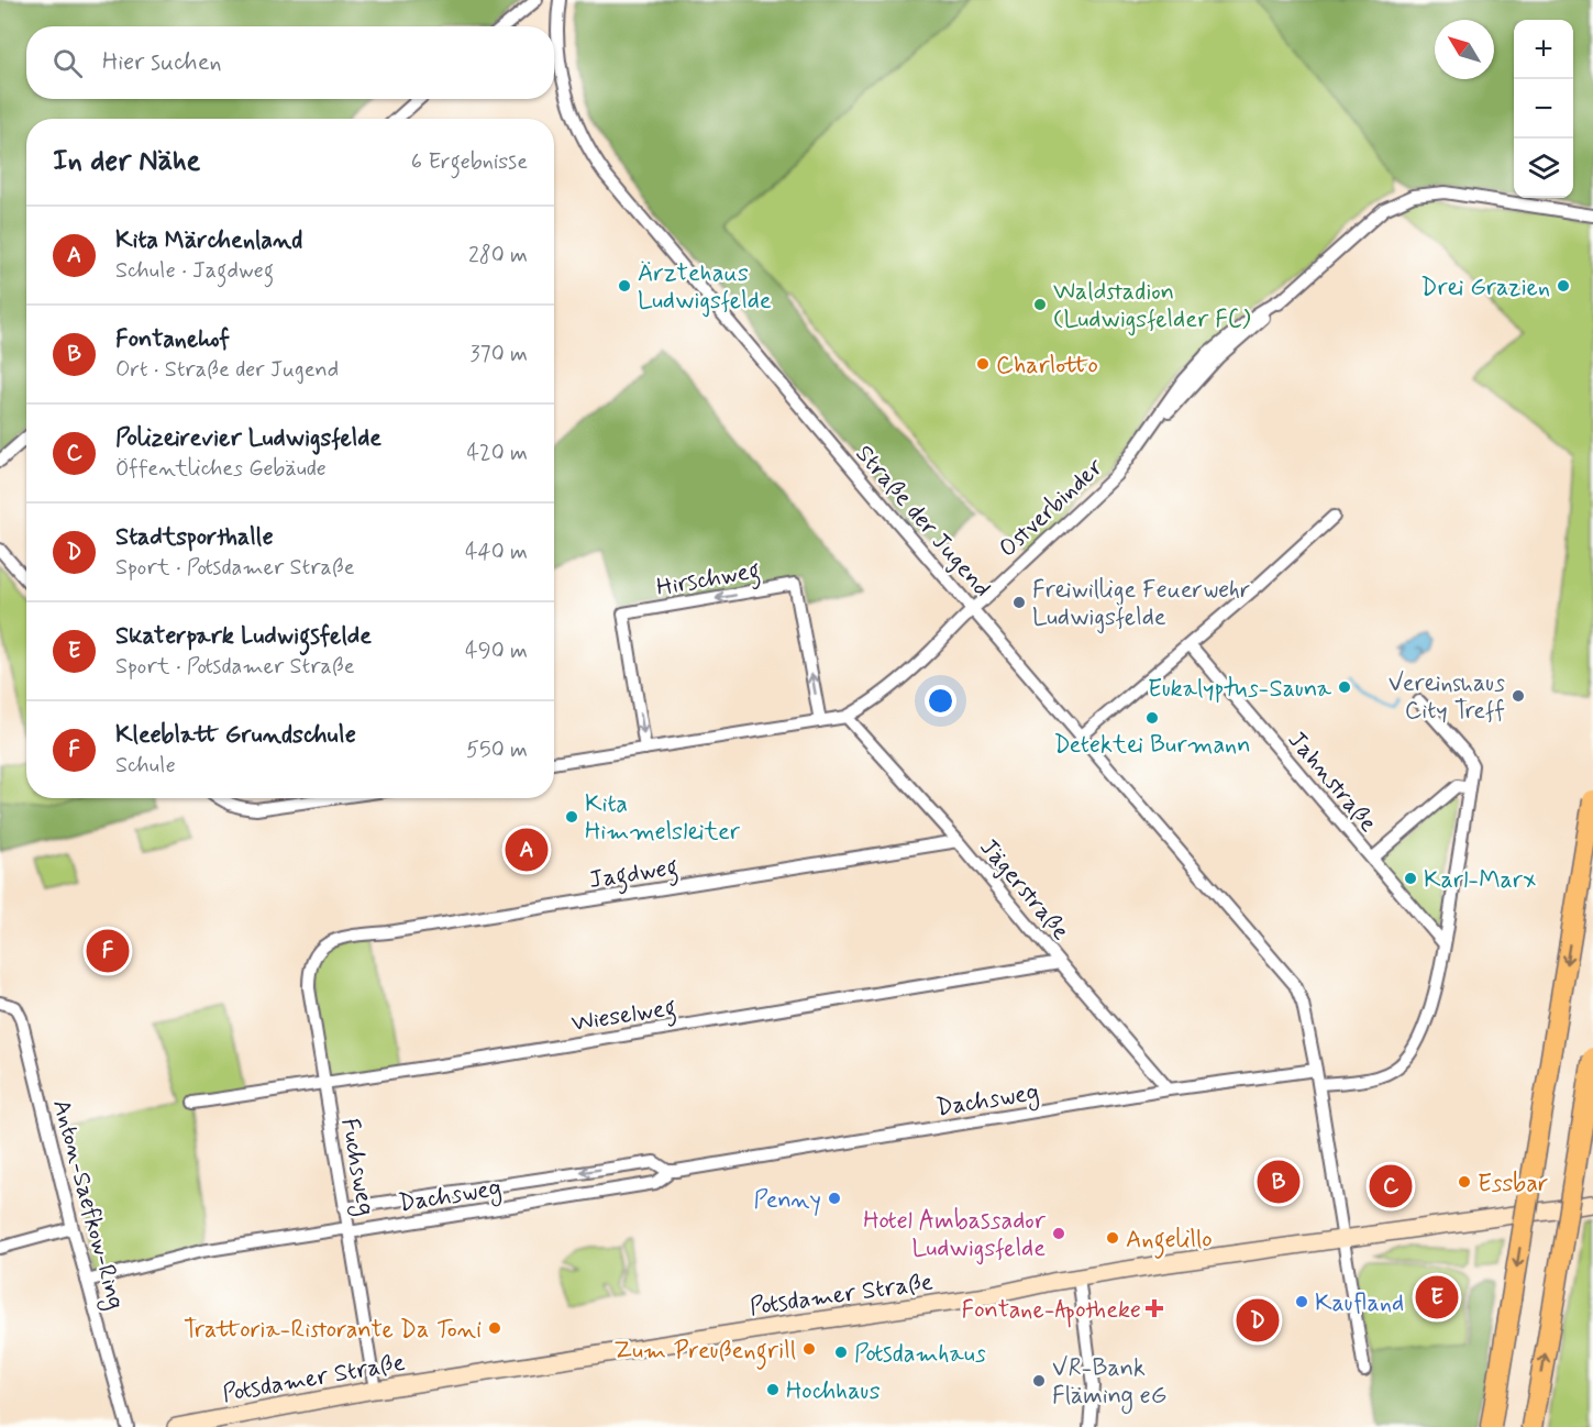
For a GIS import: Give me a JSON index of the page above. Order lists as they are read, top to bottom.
{
  "streets": {
    "main road": ["Potsdamer Straße"],
    "street": [
      "Ostverbinder",
      "Straße der Jugend",
      "Hirschweg",
      "Jahnstraße",
      "Jagdweg",
      "Jägerstraße",
      "Wieselweg",
      "Dachsweg",
      "Fuchsweg",
      "Anton-Saefkow-Ring"
    ]
  },
  "crossings": [
    ["Ostverbinder", "Straße der Jugend"],
    ["Straße der Jugend", "Dachsweg"],
    ["Straße der Jugend", "Potsdamer Straße"],
    ["Jagdweg", "Jägerstraße"],
    ["Jagdweg", "Fuchsweg"],
    ["Jägerstraße", "Wieselweg"],
    ["Jägerstraße", "Dachsweg"],
    ["Wieselweg", "Fuchsweg"],
    ["Dachsweg", "Fuchsweg"],
    ["Dachsweg", "Anton-Saefkow-Ring"],
    ["Fuchsweg", "Potsdamer Straße"]
  ],
  "places": {
    "other": [
      "Ärztehaus Ludwigsfelde",
      "Drei Grazien",
      "Waldstadion (Ludwigsfelder FC)",
      "Charlotto",
      "Freiwillige Feuerwehr Ludwigsfelde",
      "Eukalyptus-Sauna",
      "Vereinshaus City Treff",
      "Detektei Burmann",
      "Kita Himmelsleiter",
      "Karl-Marx",
      "Essbar",
      "Penny",
      "Hotel Ambassador Ludwigsfelde",
      "Angelillo",
      "Kaufland",
      "Trattoria-Ristorante Da Toni",
      "Zum Preußengrill",
      "Potsdamhaus",
      "VR-Bank Fläming eG",
      "Hochhaus"
    ],
    "health": ["Fontane-Apotheke"]
  },
  "north": "top left",
  "page": {
    "map_buttons": ["+", "−"],
    "search": "Hier suchen",
    "heading": ["In der Nähe", "6 Ergebnisse"],
    "list": [
      {
        "mark": "A",
        "name": "Kita Märchenland",
        "note": "Schule · Jagdweg",
        "value": "280 m"
      },
      {
        "mark": "B",
        "name": "Fontanehof",
        "note": "Ort · Straße der Jugend",
        "value": "370 m"
      },
      {
        "mark": "C",
        "name": "Polizeirevier Ludwigsfelde",
        "note": "Öffentliches Gebäude",
        "value": "420 m"
      },
      {
        "mark": "D",
        "name": "Stadtsporthalle",
        "note": "Sport · Potsdamer Straße",
        "value": "440 m"
      },
      {
        "mark": "E",
        "name": "Skaterpark Ludwigsfelde",
        "note": "Sport · Potsdamer Straße",
        "value": "490 m"
      },
      {
        "mark": "F",
        "name": "Kleeblatt Grundschule",
        "note": "Schule",
        "value": "550 m"
      }
    ],
    "pins": [
      "A",
      "F",
      "B",
      "C",
      "E",
      "D"
    ]
  }
}
